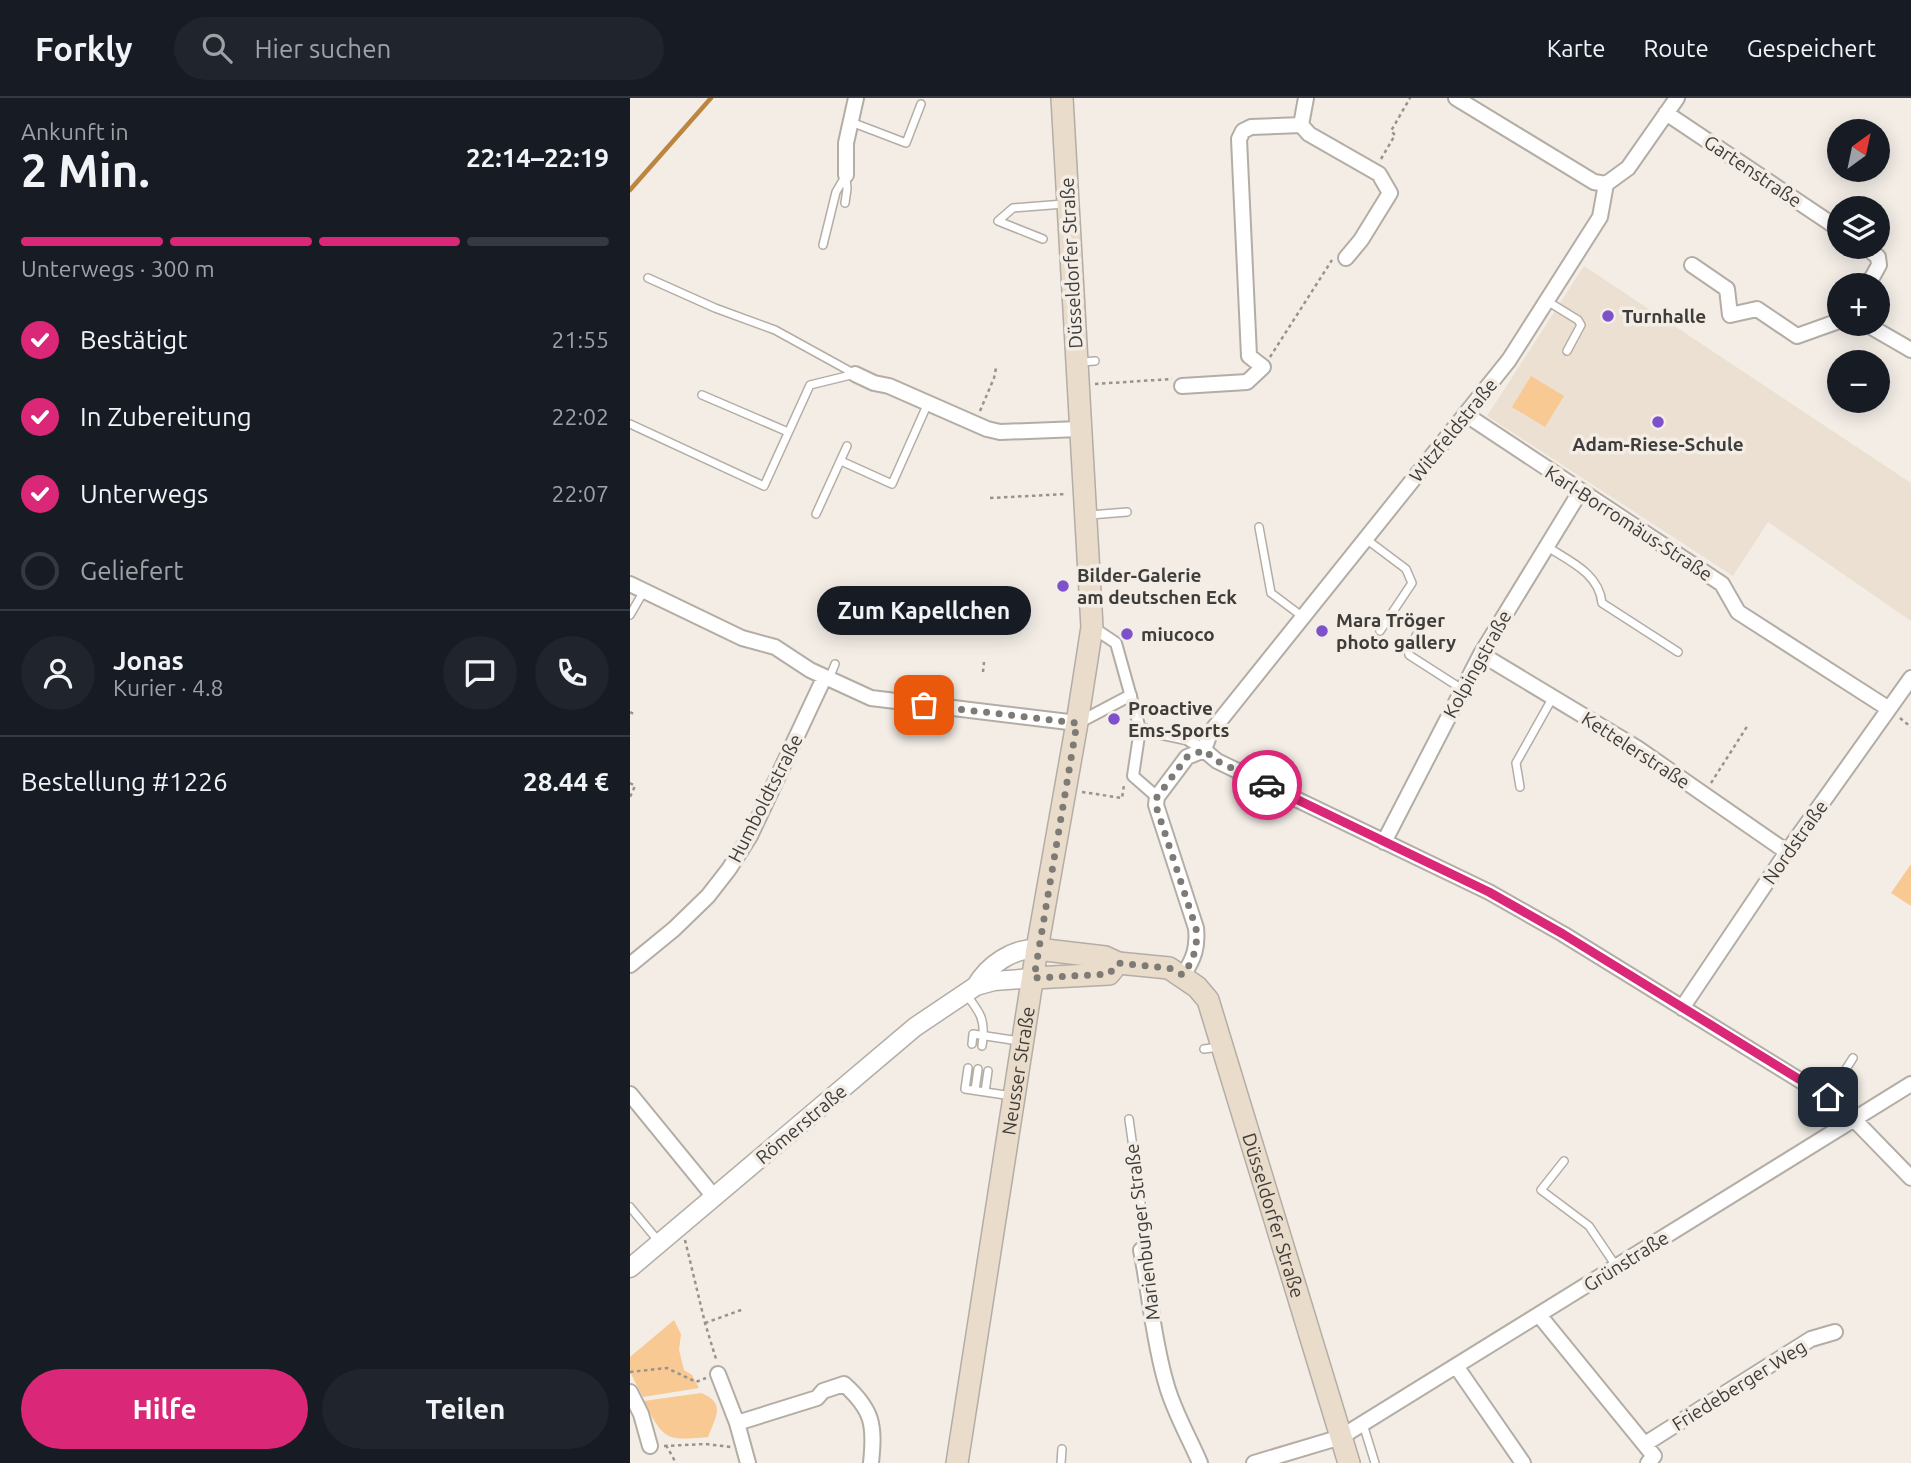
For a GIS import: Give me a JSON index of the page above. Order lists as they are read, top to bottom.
{
  "streets": {
    "main road": ["Düsseldorfer Straße", "Neusser Straße"],
    "street": [
      "Gartenstraße",
      "Witzfeldstraße",
      "Karl-Borromäus-Straße",
      "Kolpingstraße",
      "Kettelerstraße",
      "Humboldtstraße",
      "Nordstraße",
      "Römerstraße",
      "Marienburger Straße",
      "Grünstraße",
      "Friedeberger Weg"
    ]
  },
  "crossings": [
    ["Düsseldorfer Straße", "Neusser Straße"],
    ["Düsseldorfer Straße", "Römerstraße"],
    ["Düsseldorfer Straße", "Grünstraße"],
    ["Witzfeldstraße", "Karl-Borromäus-Straße"],
    ["Karl-Borromäus-Straße", "Kolpingstraße"],
    ["Karl-Borromäus-Straße", "Nordstraße"],
    ["Kolpingstraße", "Kettelerstraße"],
    ["Kettelerstraße", "Nordstraße"],
    ["Neusser Straße", "Römerstraße"]
  ],
  "places": [
    "Turnhalle",
    "Adam-Riese-Schule",
    "Bilder-Galerie am deutschen Eck",
    "Mara Tröger photo gallery",
    "miucoco",
    "Zum Kapellchen",
    "Proactive Ems-Sports"
  ],
  "north": "top right",
  "page": {
    "header": "Forkly",
    "search": "Hier suchen",
    "nav": ["Karte", "Route", "Gespeichert"],
    "heading": ["2 Min.", "Ankunft in", "22:14–22:19"],
    "panel": [
      "Jonas",
      "Kurier · 4.8",
      "Bestellung #1226",
      "28.44 €"
    ],
    "map_buttons": ["+", "−"],
    "bar": "Unterwegs · 300 m",
    "list": [
      ["Bestätigt", "21:55"],
      ["In Zubereitung", "22:02"],
      ["Unterwegs", "22:07"],
      "Geliefert"
    ],
    "bubble": "Zum Kapellchen",
    "buttons": ["Hilfe", "Teilen"]
  }
}
